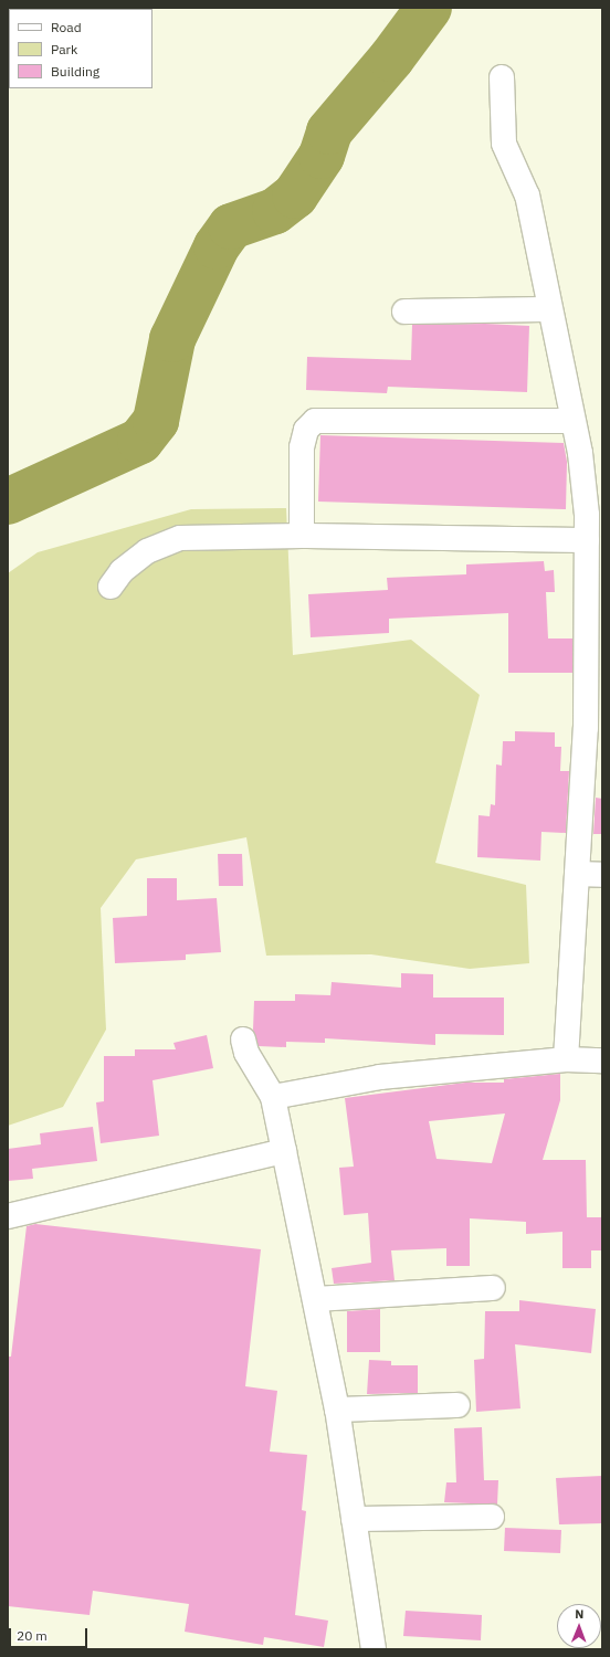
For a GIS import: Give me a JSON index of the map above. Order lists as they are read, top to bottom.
{
  "legend": ["Road", "Park", "Building"],
  "scale_bar": "20 m",
  "north": "top"
}
